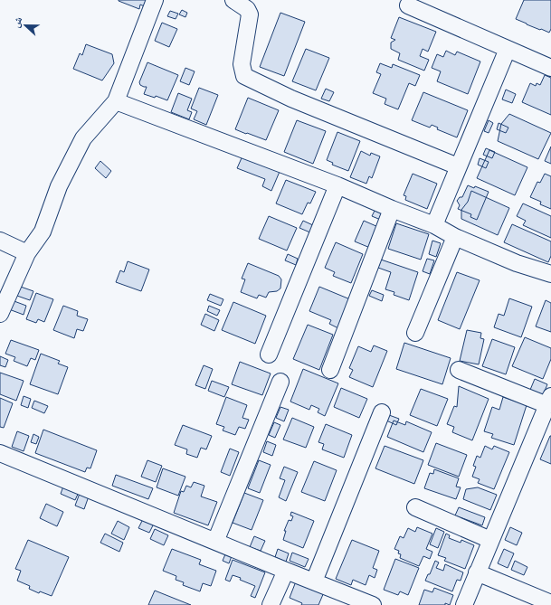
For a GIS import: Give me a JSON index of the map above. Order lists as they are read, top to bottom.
{
  "north": "left"
}
